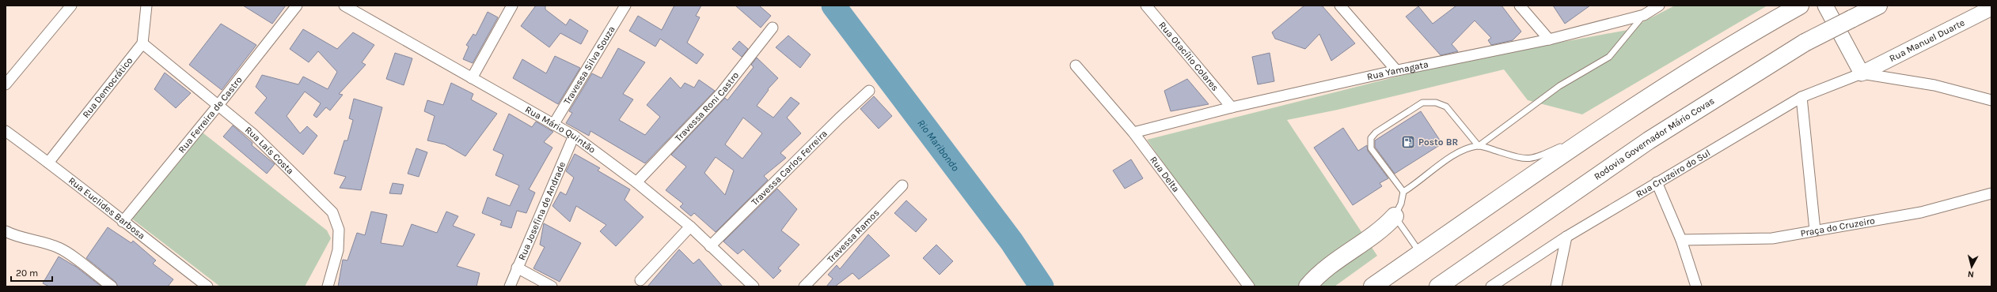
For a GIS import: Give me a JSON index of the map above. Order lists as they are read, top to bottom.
{
  "streets": {
    "highway": ["Rodovia Governador Mário Covas"],
    "street": [
      "Rua Manuel Duarte",
      "Rua Otacílio Colares",
      "Travessa Silva Souza",
      "Rua Yamagata",
      "Rua Democrático",
      "Travessa Roni Castro",
      "Rua Ferreira de Castro",
      "Rua Mário Quintão",
      "Rua Laís Costa",
      "Travessa Carlos Ferreira",
      "Rua Cruzeiro do Sul",
      "Rua Delta",
      "Rua Euclides Barbosa",
      "Rua Josefina de Andrade",
      "Praça do Cruzeiro",
      "Travessa Ramos"
    ]
  },
  "crossings": [
    ["Rua Manuel Duarte", "Rua Cruzeiro do Sul"],
    ["Rua Otacílio Colares", "Rua Yamagata"],
    ["Travessa Silva Souza", "Rua Mário Quintão"],
    ["Rua Yamagata", "Rua Delta"],
    ["Rua Democrático", "Rua Laís Costa"],
    ["Rua Democrático", "Rua Euclides Barbosa"],
    ["Travessa Roni Castro", "Rua Mário Quintão"],
    ["Rua Ferreira de Castro", "Rua Laís Costa"],
    ["Rua Ferreira de Castro", "Rua Euclides Barbosa"],
    ["Rua Mário Quintão", "Travessa Carlos Ferreira"],
    ["Rua Mário Quintão", "Rua Josefina de Andrade"]
  ],
  "water": ["Rio Maribondo"],
  "places": {
    "fuel station": ["Posto BR"]
  },
  "scale_bar": "20 m",
  "north": "bottom"
}
